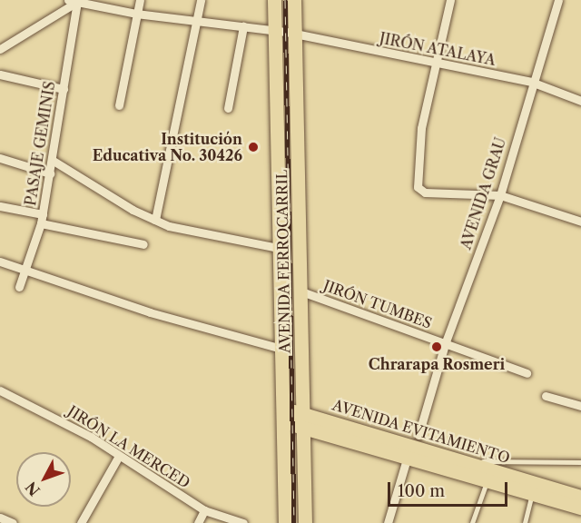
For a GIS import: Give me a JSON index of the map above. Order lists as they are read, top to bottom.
{
  "streets": {
    "main road": ["AVENIDA FERROCARRIL", "AVENIDA EVITAMIENTO"],
    "street": [
      "JIRÓN ATALAYA",
      "PASAJE GEMINIS",
      "AVENIDA GRAU",
      "JIRÓN TUMBES",
      "JIRÓN LA MERCED"
    ]
  },
  "crossings": [
    ["JIRÓN ATALAYA", "PASAJE GEMINIS"],
    ["JIRÓN ATALAYA", "AVENIDA GRAU"],
    ["JIRÓN ATALAYA", "AVENIDA FERROCARRIL"],
    ["AVENIDA GRAU", "JIRÓN TUMBES"],
    ["AVENIDA FERROCARRIL", "JIRÓN TUMBES"],
    ["AVENIDA FERROCARRIL", "AVENIDA EVITAMIENTO"]
  ],
  "places": ["Institución Educativa No. 30426", "Chrarapa Rosmeri"],
  "scale_bar": "100 m",
  "north": "bottom left"
}
